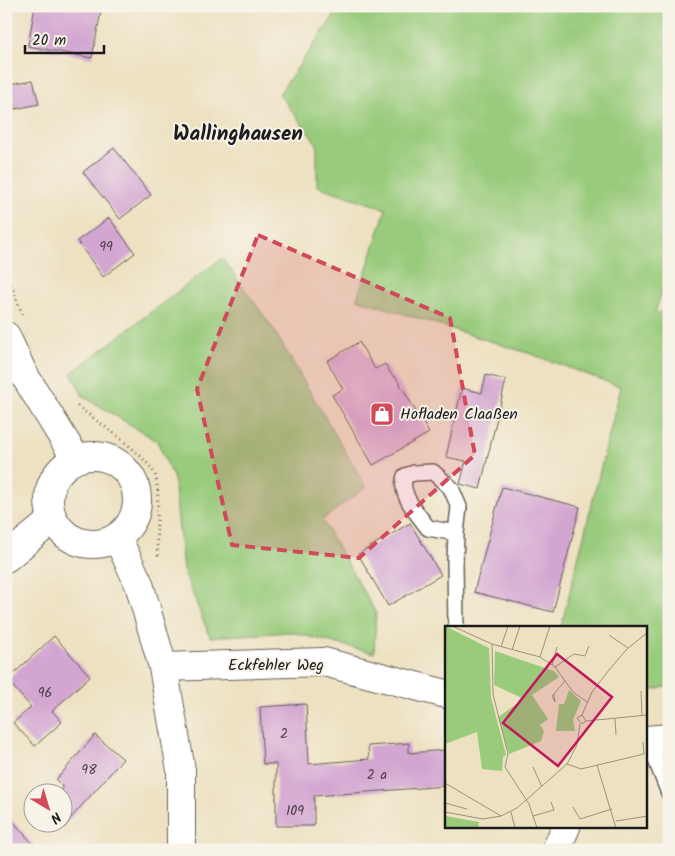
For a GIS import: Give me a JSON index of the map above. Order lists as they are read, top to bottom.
{
  "streets": {
    "street": ["Eckfehler Weg"]
  },
  "districts": ["Wallinghausen"],
  "places": {
    "shop": ["Hofladen Claaßen"]
  },
  "house_numbers": [
    "99",
    "96",
    "2",
    "98",
    "2 a",
    "109"
  ],
  "scale_bar": "20 m",
  "north": "bottom right"
}
